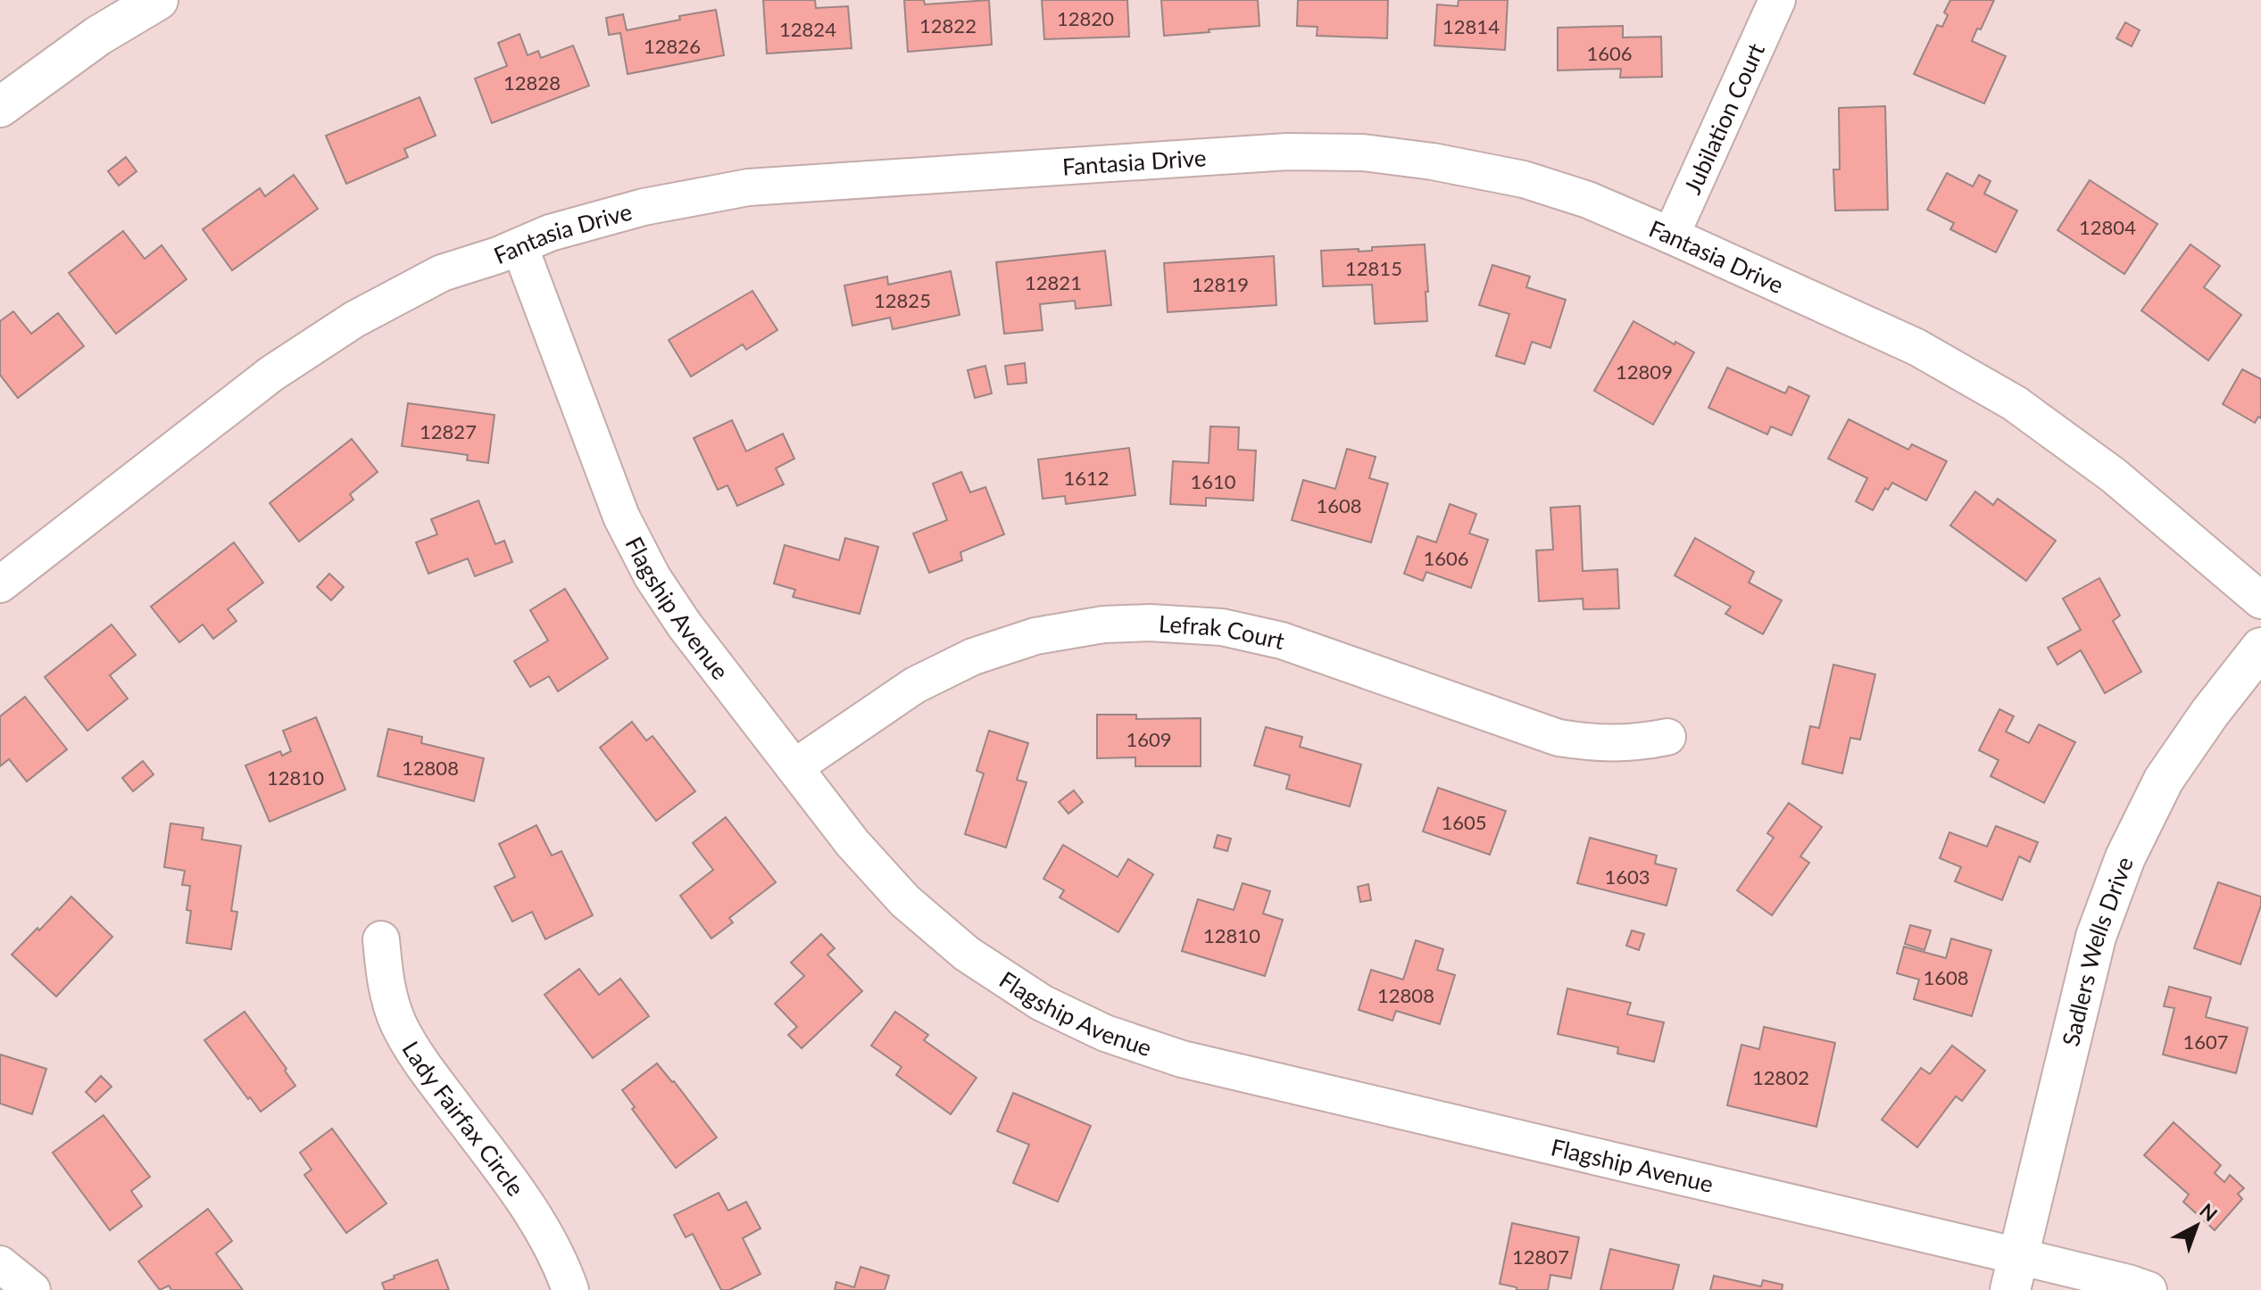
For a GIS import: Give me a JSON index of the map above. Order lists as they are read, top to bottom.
{
  "streets": {
    "street": [
      "Jubilation Court",
      "Fantasia Drive",
      "Flagship Avenue",
      "Lefrak Court",
      "Sadlers Wells Drive",
      "Lady Fairfax Circle"
    ]
  },
  "crossings": [
    ["Jubilation Court", "Fantasia Drive"],
    ["Fantasia Drive", "Flagship Avenue"],
    ["Flagship Avenue", "Lefrak Court"],
    ["Flagship Avenue", "Sadlers Wells Drive"]
  ],
  "house_numbers": [
    "12820",
    "12822",
    "12814",
    "12824",
    "12826",
    "1606",
    "12828",
    "12804",
    "12815",
    "12821",
    "12819",
    "12825",
    "12809",
    "12827",
    "1612",
    "1610",
    "1608",
    "1606",
    "1609",
    "12808",
    "12810",
    "1605",
    "1603",
    "12810",
    "1608",
    "12808",
    "1607",
    "12802",
    "12807"
  ],
  "north": "top right"
}
